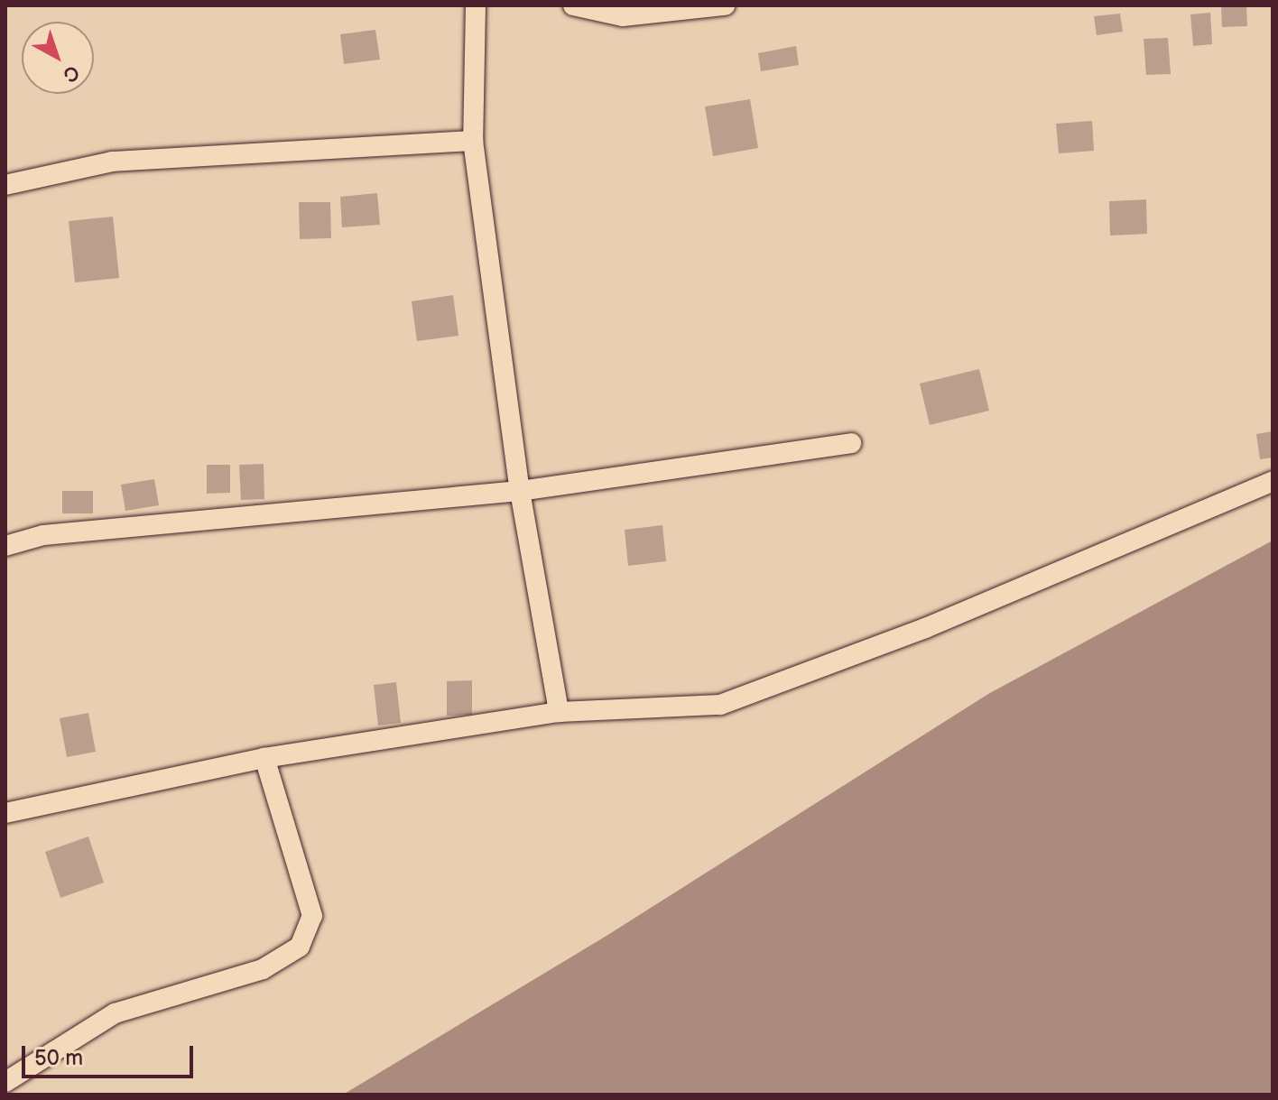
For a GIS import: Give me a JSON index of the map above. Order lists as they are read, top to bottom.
{
  "scale_bar": "50 m",
  "north": "bottom right"
}
